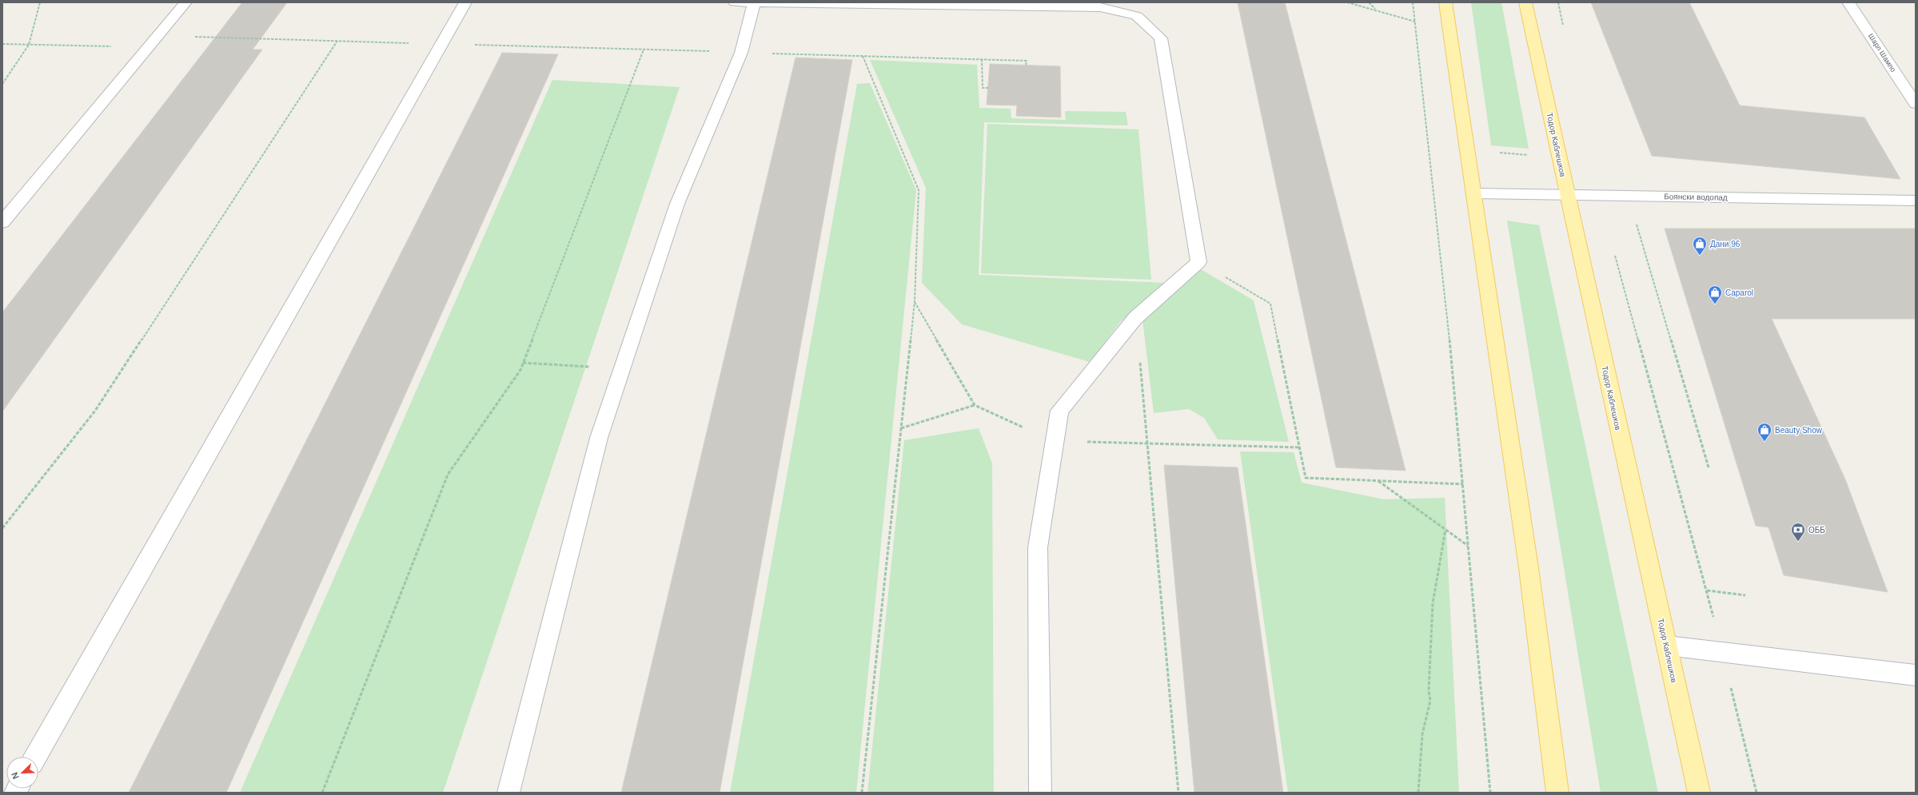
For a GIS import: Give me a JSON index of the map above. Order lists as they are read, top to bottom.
{
  "streets": {
    "main road": ["Тодор Каблешков"],
    "street": ["Шарл Шампо", "Боянски водопад"]
  },
  "crossings": [
    ["Тодор Каблешков", "Боянски водопад"]
  ],
  "places": {
    "shop": ["Дани 96", "Caparol", "Beauty Show"],
    "bank": ["ОББ"]
  },
  "north": "bottom left"
}
